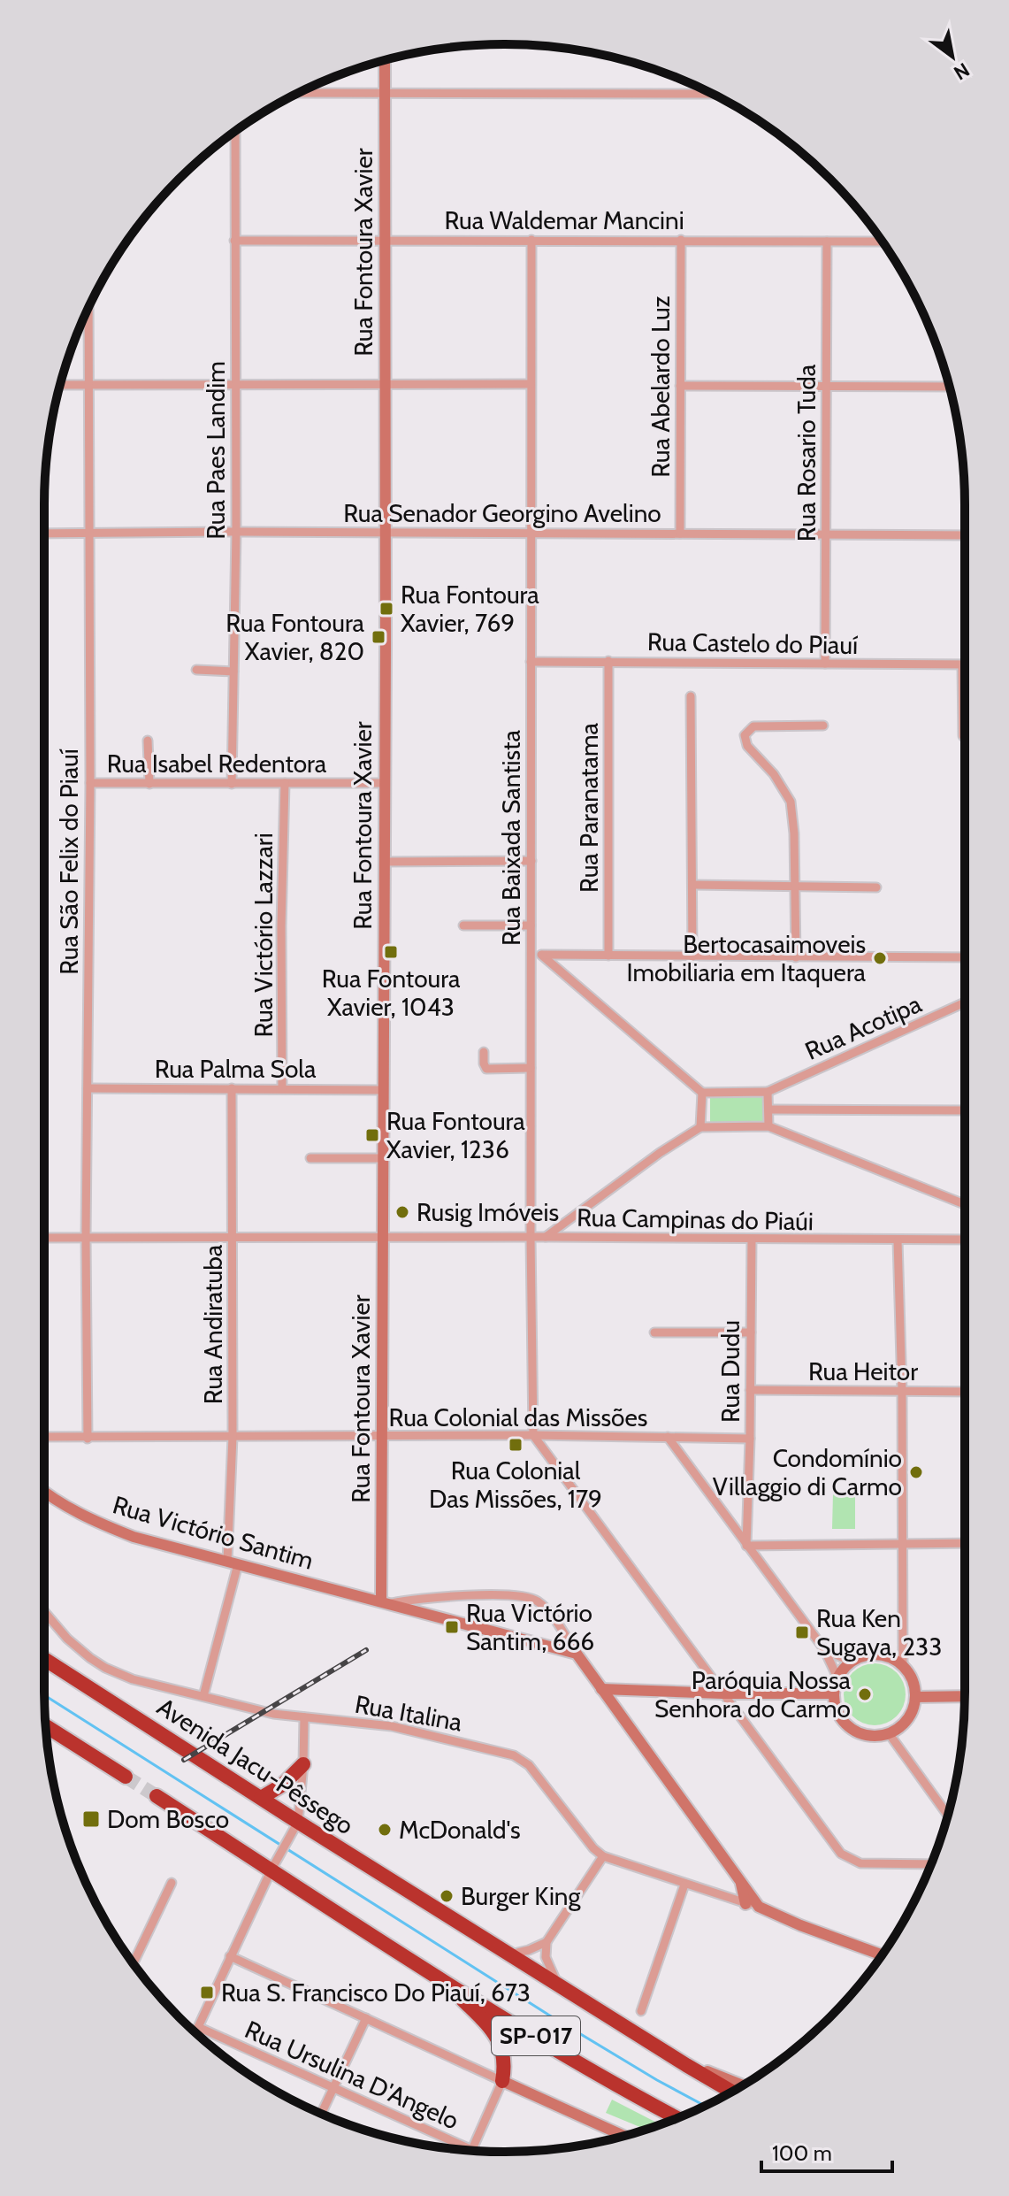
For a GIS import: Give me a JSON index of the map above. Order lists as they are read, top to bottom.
{
  "streets": {
    "highway": ["Avenida Jacu-Pêssego", "SP-017"],
    "main road": ["Rua Fontoura Xavier", "Rua Victório Santim"],
    "street": [
      "Rua Waldemar Mancini",
      "Rua Abelardo Luz",
      "Rua Paes Landim",
      "Rua Rosario Tuda",
      "Rua Senador Georgino Avelino",
      "Rua Castelo do Piauí",
      "Rua Isabel Redentora",
      "Rua Paranatama",
      "Rua Baixada Santista",
      "Rua São Felix do Piauí",
      "Rua Victório Lazzari",
      "Rua Acotipa",
      "Rua Palma Sola",
      "Rua Campinas do Piaúi",
      "Rua Andiratuba",
      "Rua Dudu",
      "Rua Heitor",
      "Rua Colonial das Missões",
      "Rua Italina",
      "Rua Ursulina D'Angelo"
    ]
  },
  "crossings": [
    ["Rua Waldemar Mancini", "Rua Fontoura Xavier"],
    ["Rua Waldemar Mancini", "Rua Abelardo Luz"],
    ["Rua Waldemar Mancini", "Rua Paes Landim"],
    ["Rua Waldemar Mancini", "Rua Rosario Tuda"],
    ["Rua Waldemar Mancini", "Rua Baixada Santista"],
    ["Rua Fontoura Xavier", "Rua Senador Georgino Avelino"],
    ["Rua Fontoura Xavier", "Rua Isabel Redentora"],
    ["Rua Fontoura Xavier", "Rua Palma Sola"],
    ["Rua Fontoura Xavier", "Rua Campinas do Piaúi"],
    ["Rua Fontoura Xavier", "Rua Colonial das Missões"],
    ["Rua Fontoura Xavier", "Rua Victório Santim"],
    ["Rua Abelardo Luz", "Rua Senador Georgino Avelino"],
    ["Rua Paes Landim", "Rua Senador Georgino Avelino"],
    ["Rua Paes Landim", "Rua Isabel Redentora"],
    ["Rua Rosario Tuda", "Rua Senador Georgino Avelino"],
    ["Rua Rosario Tuda", "Rua Castelo do Piauí"],
    ["Rua Senador Georgino Avelino", "Rua Baixada Santista"],
    ["Rua Senador Georgino Avelino", "Rua São Felix do Piauí"],
    ["Rua Castelo do Piauí", "Rua Paranatama"],
    ["Rua Castelo do Piauí", "Rua Baixada Santista"],
    ["Rua Isabel Redentora", "Rua São Felix do Piauí"],
    ["Rua Isabel Redentora", "Rua Victório Lazzari"],
    ["Rua Baixada Santista", "Rua Campinas do Piaúi"],
    ["Rua Baixada Santista", "Rua Colonial das Missões"],
    ["Rua São Felix do Piauí", "Rua Palma Sola"],
    ["Rua São Felix do Piauí", "Rua Campinas do Piaúi"],
    ["Rua São Felix do Piauí", "Rua Colonial das Missões"],
    ["Rua Victório Lazzari", "Rua Palma Sola"],
    ["Rua Palma Sola", "Rua Andiratuba"],
    ["Rua Campinas do Piaúi", "Rua Andiratuba"],
    ["Rua Campinas do Piaúi", "Rua Dudu"],
    ["Rua Andiratuba", "Rua Colonial das Missões"],
    ["Rua Andiratuba", "Rua Victório Santim"],
    ["Rua Andiratuba", "Rua Italina"],
    ["Rua Dudu", "Rua Heitor"],
    ["Rua Dudu", "Rua Colonial das Missões"],
    ["Rua Victório Santim", "Rua Italina"]
  ],
  "places": {
    "transit": [
      "Rua Fontoura Xavier, 769",
      "Rua Fontoura Xavier, 820",
      "Rua Fontoura Xavier, 1043",
      "Rua Fontoura Xavier, 1236",
      "Rua Colonial Das Missões, 179",
      "Rua Victório Santim, 666",
      "Rua Ken Sugaya, 233",
      "Dom Bosco",
      "Rua S. Francisco Do Piauí, 673"
    ],
    "other": [
      "Bertocasaimoveis Imobiliaria em Itaquera",
      "Rusig Imóveis",
      "Condomínio Villaggio di Carmo",
      "Paróquia Nossa Senhora do Carmo",
      "McDonald's",
      "Burger King"
    ]
  },
  "scale_bar": "100 m",
  "north": "bottom right"
}
